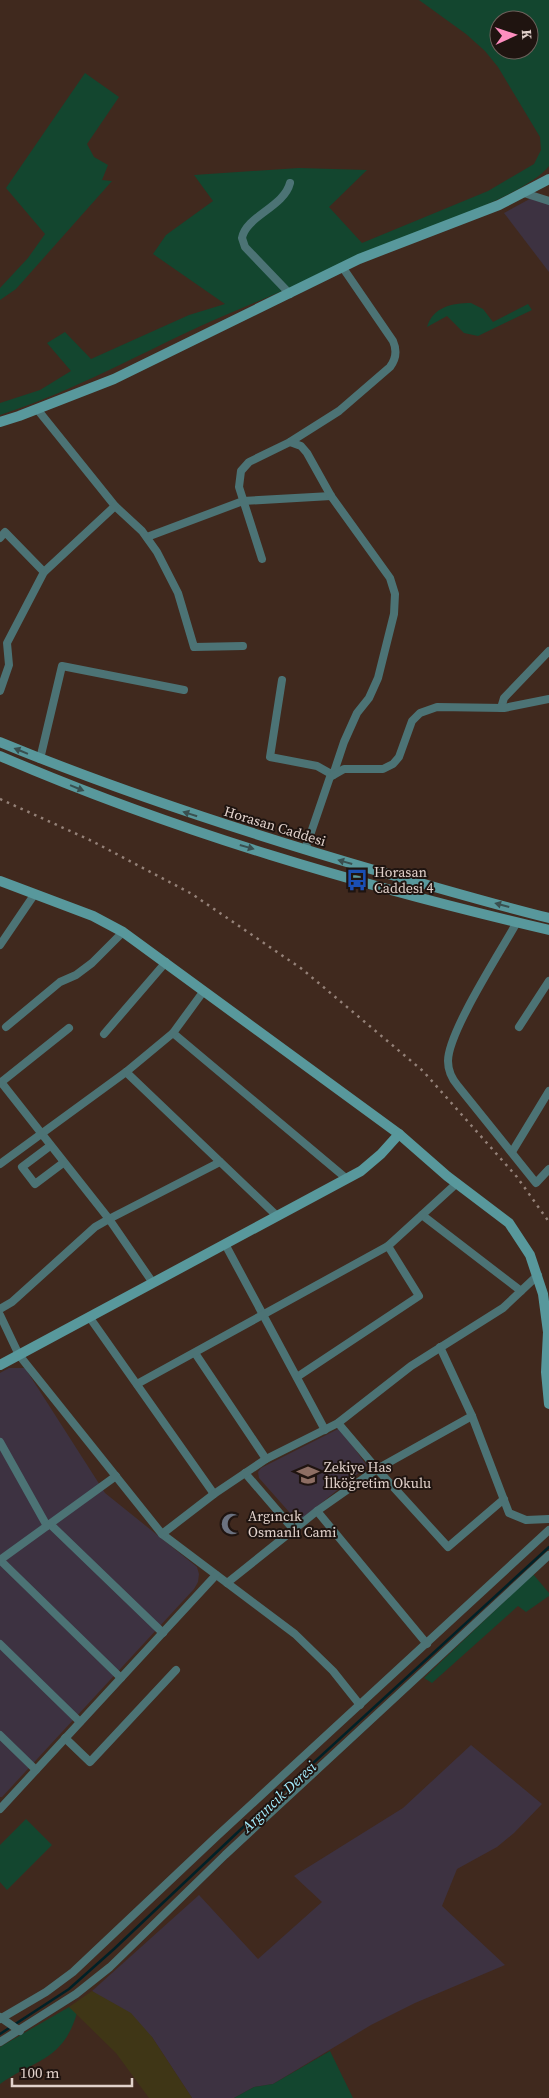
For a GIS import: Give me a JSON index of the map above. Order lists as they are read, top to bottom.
{
  "streets": {
    "street": ["Horasan Caddesi"]
  },
  "water": ["Argıncık Deresi"],
  "places": {
    "bus stop": ["Horasan Caddesi 4"],
    "school or university": ["Zekiye Has İlköğretim Okulu"],
    "mosque": ["Argıncık Osmanlı Cami"]
  },
  "scale_bar": "100 m",
  "north": "right"
}
